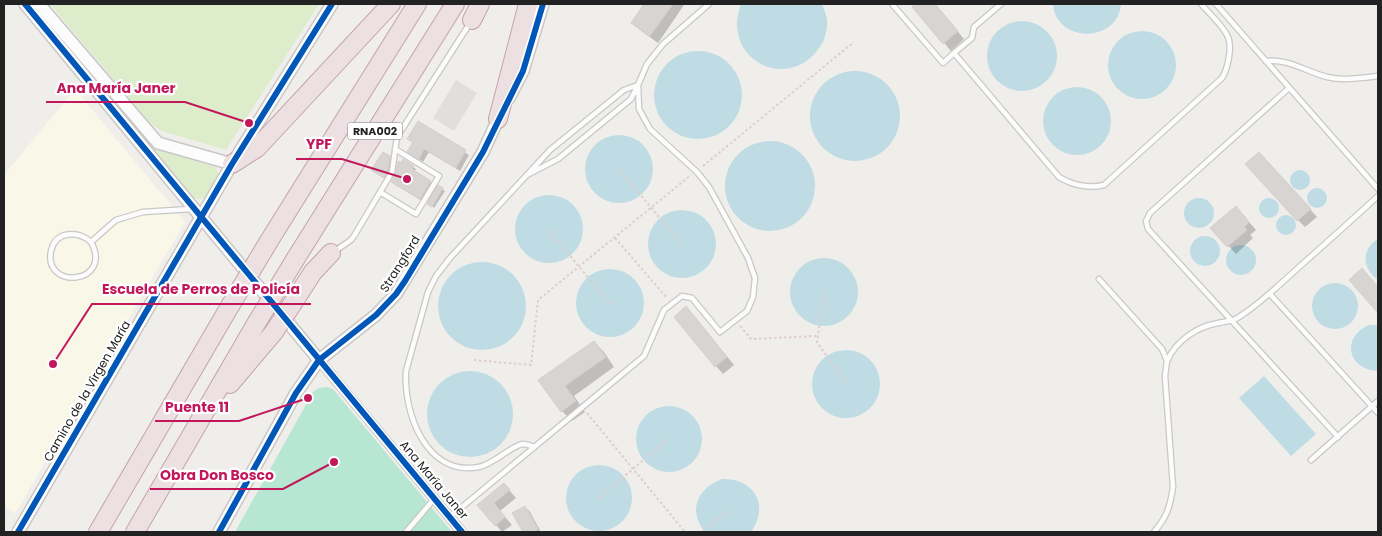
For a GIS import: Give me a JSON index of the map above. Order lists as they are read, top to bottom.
{
  "streets": {
    "highway": ["RNA002"],
    "street": ["Strangford", "Camino de la Virgen María", "Ana María Janer"]
  },
  "crossings": [
    ["Strangford", "Ana María Janer"],
    ["Camino de la Virgen María", "Ana María Janer"]
  ],
  "places": [
    "Ana María Janer",
    "YPF",
    "Escuela de Perros de Policía",
    "Puente 11",
    "Obra Don Bosco"
  ]
}
